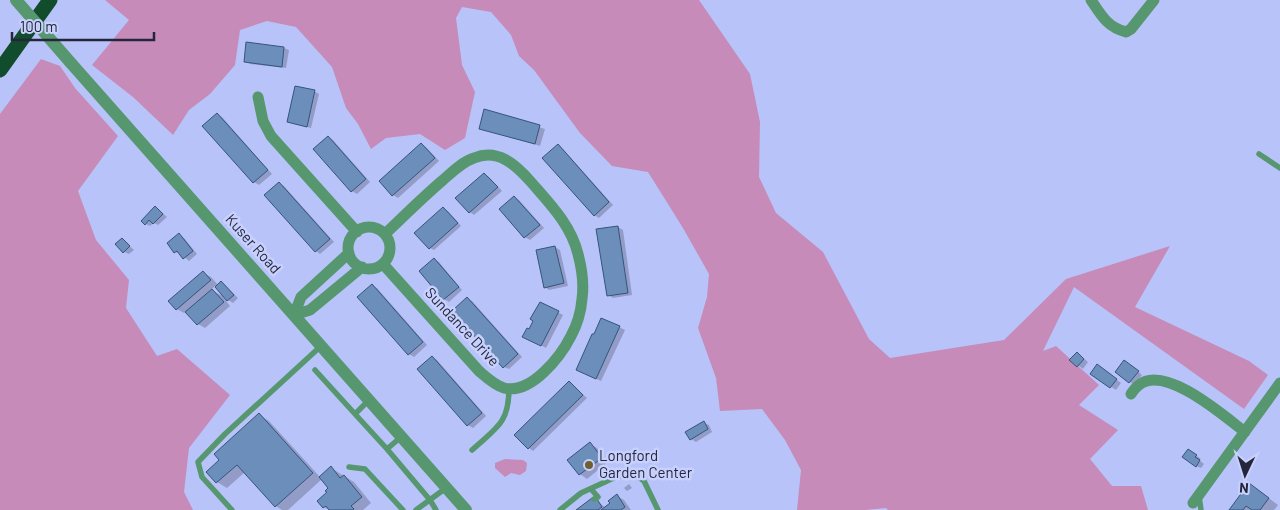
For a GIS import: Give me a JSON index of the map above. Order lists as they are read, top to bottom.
{
  "streets": {
    "street": ["Kuser Road", "Sundance Drive"]
  },
  "places": ["Longford Garden Center"],
  "scale_bar": "100 m",
  "north": "bottom"
}
